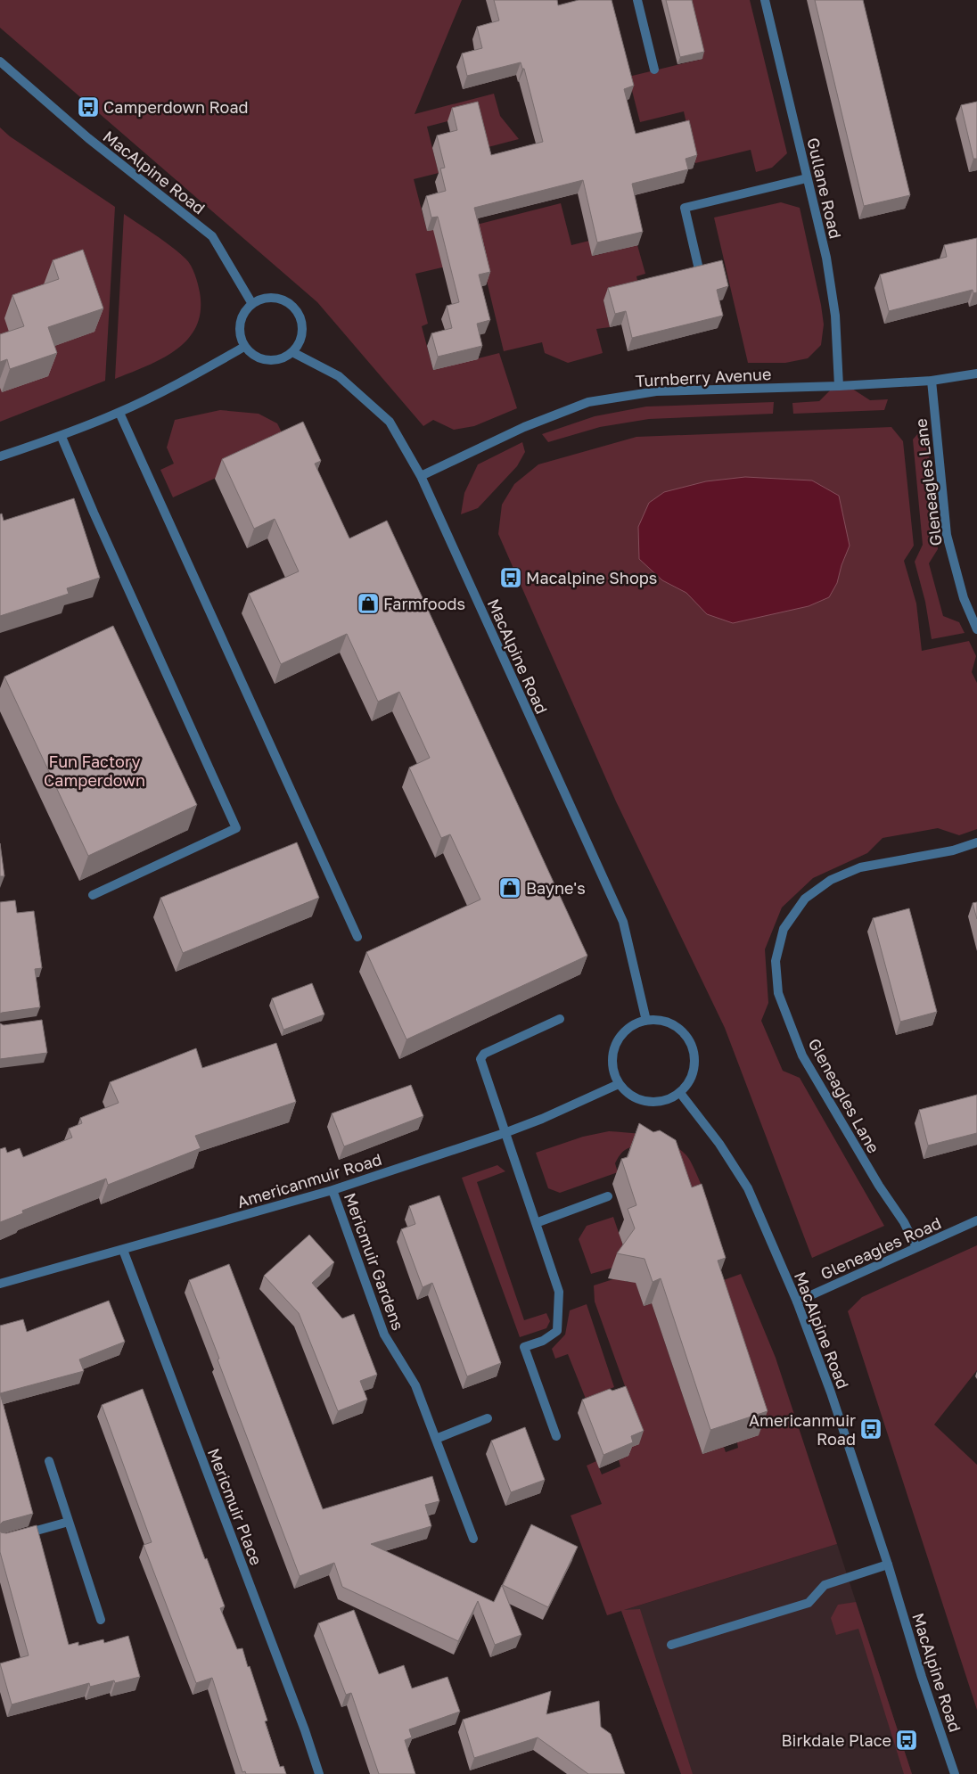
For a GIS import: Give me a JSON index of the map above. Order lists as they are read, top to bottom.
{
  "streets": {
    "street": [
      "MacAlpine Road",
      "Gullane Road",
      "Turnberry Avenue",
      "Gleneagles Lane",
      "Americanmuir Road",
      "Gleneagles Road",
      "Mericmuir Gardens",
      "Mericmuir Place"
    ]
  },
  "crossings": [
    ["MacAlpine Road", "Turnberry Avenue"],
    ["MacAlpine Road", "Americanmuir Road"],
    ["MacAlpine Road", "Gleneagles Road"],
    ["Gullane Road", "Turnberry Avenue"],
    ["Turnberry Avenue", "Gleneagles Lane"],
    ["Gleneagles Lane", "Gleneagles Road"],
    ["Americanmuir Road", "Mericmuir Gardens"],
    ["Americanmuir Road", "Mericmuir Place"]
  ],
  "parks": ["Fun Factory Camperdown"],
  "places": {
    "bus stop": [
      "Camperdown Road",
      "Macalpine Shops",
      "Americanmuir Road",
      "Birkdale Place"
    ],
    "shop": ["Farmfoods", "Bayne's"]
  }
}
